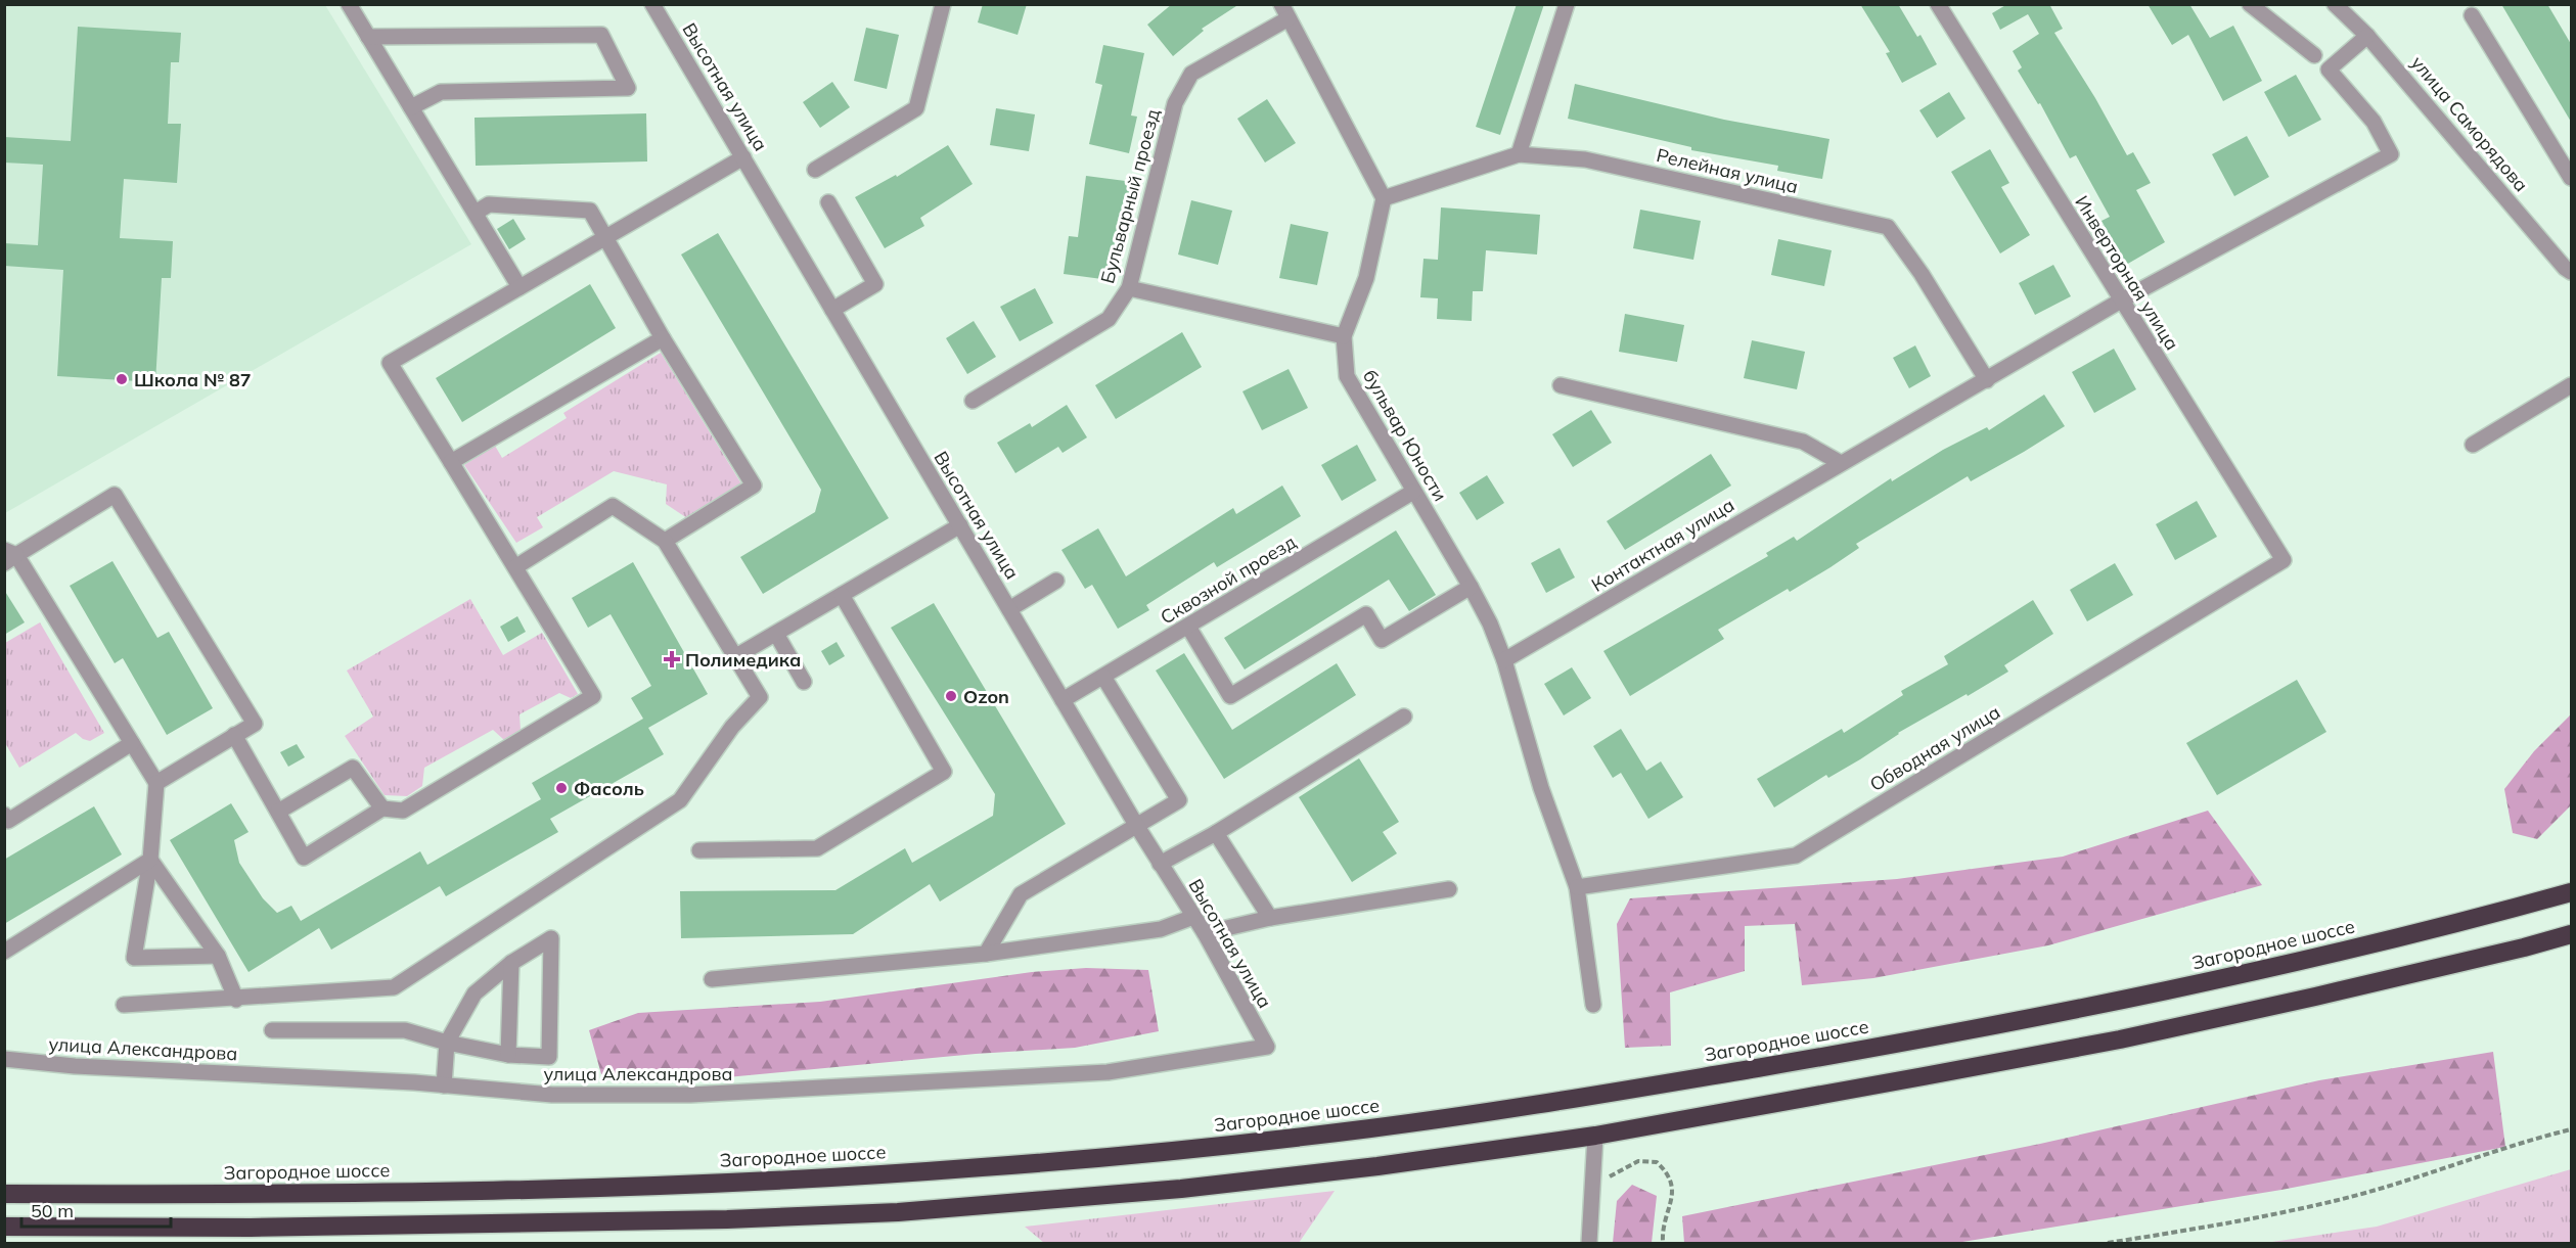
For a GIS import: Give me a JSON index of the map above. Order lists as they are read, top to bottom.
{
  "streets": {
    "highway": ["Загородное шоссе"],
    "street": [
      "Высотная улица",
      "улица Саморядова",
      "Релейная улица",
      "Бульварный проезд",
      "Инверторная улица",
      "бульвар Юности",
      "Контактная улица",
      "Сквозной проезд",
      "Обводная улица",
      "улица Александрова"
    ]
  },
  "crossings": [
    ["Высотная улица", "Сквозной проезд"],
    ["Высотная улица", "улица Александрова"],
    ["Релейная улица", "бульвар Юности"],
    ["Релейная улица", "Контактная улица"],
    ["Инверторная улица", "Контактная улица"],
    ["Инверторная улица", "Обводная улица"],
    ["бульвар Юности", "Контактная улица"],
    ["бульвар Юности", "Сквозной проезд"],
    ["бульвар Юности", "Обводная улица"]
  ],
  "places": {
    "other": ["Школа № 87", "Ozon", "Фасоль"],
    "health": ["Полимедика"]
  },
  "scale_bar": "50 m"
}
